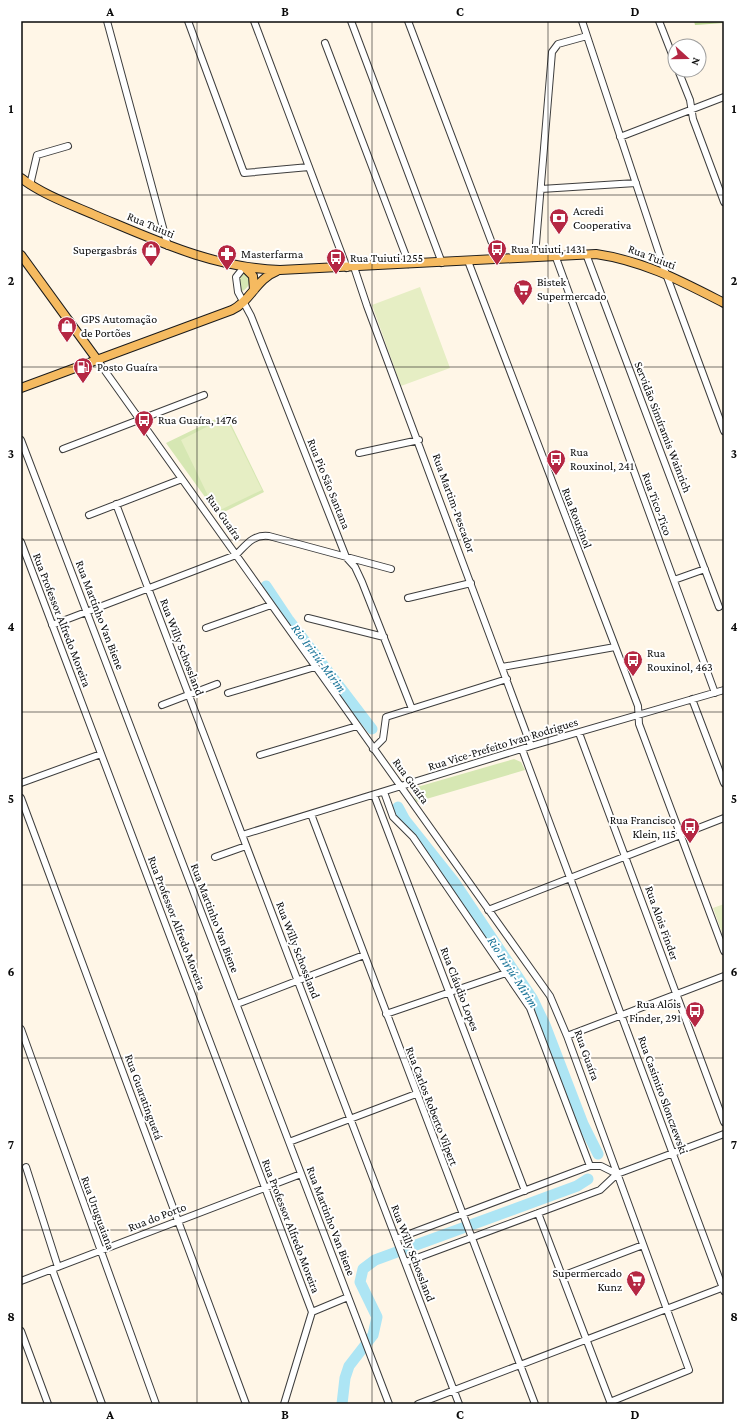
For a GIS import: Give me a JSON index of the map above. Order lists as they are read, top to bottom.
{
  "streets": {
    "main road": ["Rua Tuiuti", "Rua Guaíra"],
    "street": [
      "Servidão Simíramis Wainrich",
      "Rua Pio São Santana",
      "Rua Martim-Pescador",
      "Rua Tico-Tico",
      "Rua Rouxinol",
      "Rua Martinho Van Biene",
      "Rua Professor Alfredo Moreira",
      "Rua Willy Schossland",
      "Rua Vice-Prefeito Ivan Rodrigues",
      "Rua Alois Finder",
      "Rua Cláudio Lopes",
      "Rua Casimiro Slonczewski",
      "Rua Guaratinguetá",
      "Rua Carlos Roberto Vilpert",
      "Rua Uruguaiana",
      "Rua do Porto"
    ]
  },
  "crossings": [
    ["Rua Tuiuti", "Servidão Simíramis Wainrich"],
    ["Rua Tuiuti", "Rua Pio São Santana"],
    ["Rua Tuiuti", "Rua Martim-Pescador"],
    ["Rua Tuiuti", "Rua Tico-Tico"],
    ["Rua Tuiuti", "Rua Rouxinol"],
    ["Rua Martim-Pescador", "Rua Vice-Prefeito Ivan Rodrigues"],
    ["Rua Tico-Tico", "Rua Vice-Prefeito Ivan Rodrigues"],
    ["Rua Guaíra", "Rua Vice-Prefeito Ivan Rodrigues"],
    ["Rua Rouxinol", "Rua Vice-Prefeito Ivan Rodrigues"],
    ["Rua Martinho Van Biene", "Rua do Porto"],
    ["Rua Professor Alfredo Moreira", "Rua do Porto"],
    ["Rua Willy Schossland", "Rua Vice-Prefeito Ivan Rodrigues"],
    ["Rua Vice-Prefeito Ivan Rodrigues", "Rua Alois Finder"],
    ["Rua Vice-Prefeito Ivan Rodrigues", "Rua Cláudio Lopes"],
    ["Rua Vice-Prefeito Ivan Rodrigues", "Rua Casimiro Slonczewski"],
    ["Rua Vice-Prefeito Ivan Rodrigues", "Rua Carlos Roberto Vilpert"],
    ["Rua Guaratinguetá", "Rua do Porto"],
    ["Rua Uruguaiana", "Rua do Porto"]
  ],
  "water": ["Rio Iririú-Mirim"],
  "places": {
    "bank": ["Acredi Cooperativa"],
    "bus stop": [
      "Rua Tuiuti, 1431",
      "Rua Tuiuti 1255",
      "Rua Guaíra, 1476",
      "Rua Rouxinol, 241",
      "Rua Rouxinol, 463",
      "Rua Francisco Klein, 115",
      "Rua Alois Finder, 291"
    ],
    "shop": ["Supergasbrás", "GPS Automação de Portões"],
    "pharmacy": ["Masterfarma"],
    "supermarket": ["Bistek Supermercado", "Supermercado Kunz"],
    "fuel station": ["Posto Guaíra"]
  },
  "north": "right",
  "grid": {
    "columns": [
      "A",
      "B",
      "C",
      "D"
    ],
    "rows": [
      "1",
      "2",
      "3",
      "4",
      "5",
      "6",
      "7",
      "8"
    ]
  }
}
